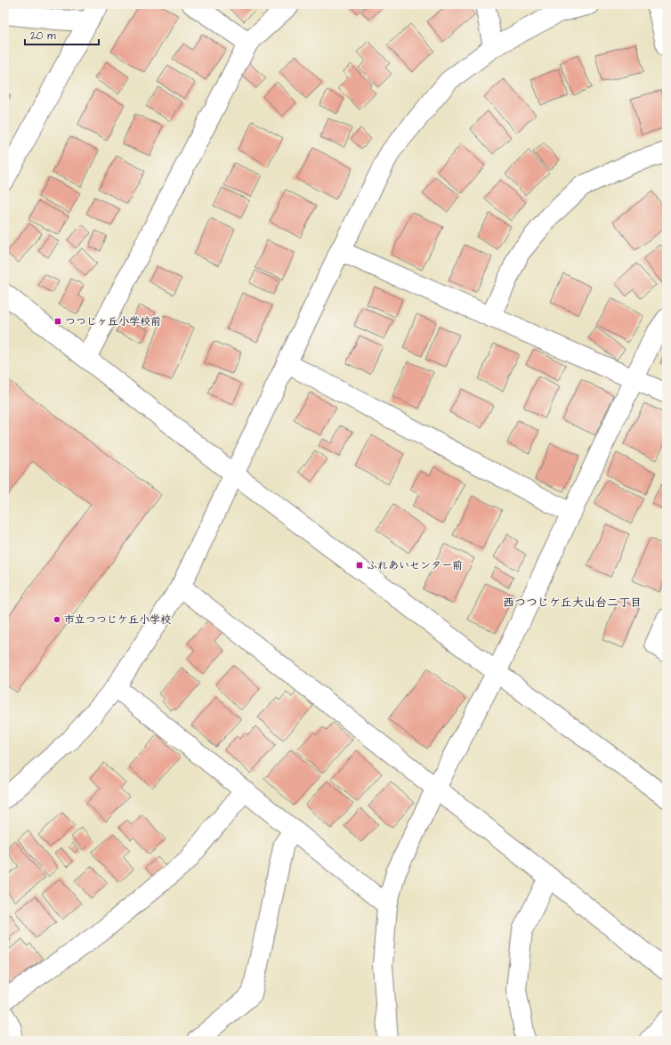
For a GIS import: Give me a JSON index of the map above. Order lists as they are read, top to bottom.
{
  "districts": ["西つつじケ丘大山台二丁目"],
  "places": {
    "transit": ["つつじヶ丘小学校前", "ふれあいセンター前"],
    "other": ["市立つつじケ丘小学校"]
  },
  "scale_bar": "20 m"
}
